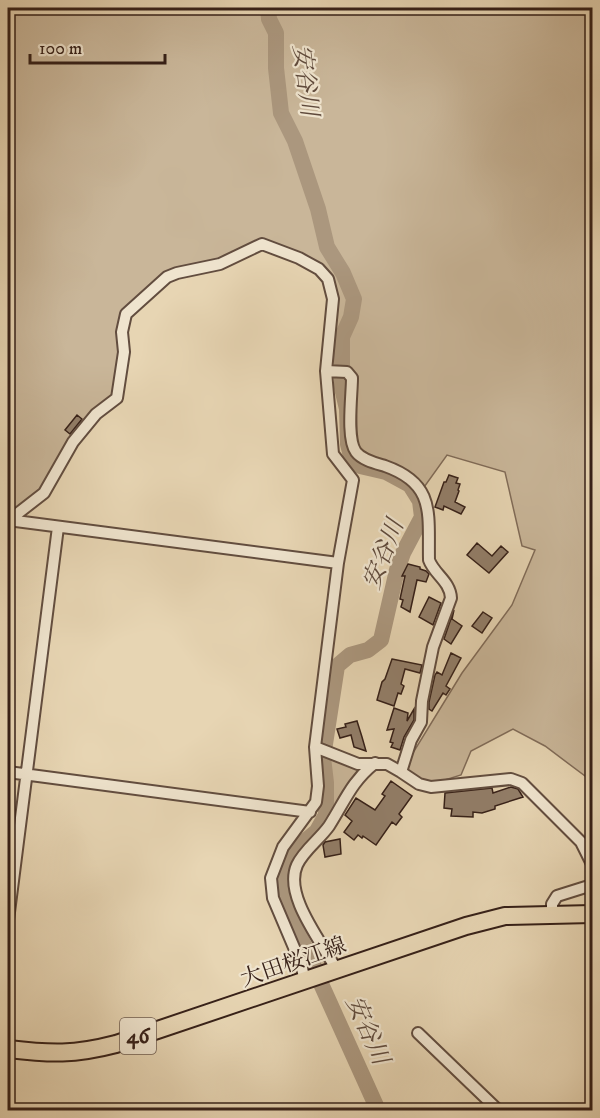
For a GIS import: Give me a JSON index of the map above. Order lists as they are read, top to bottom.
{
  "streets": {
    "main road": ["大田桜江線", "46"]
  },
  "water": ["安谷川"],
  "scale_bar": "100 m"
}
